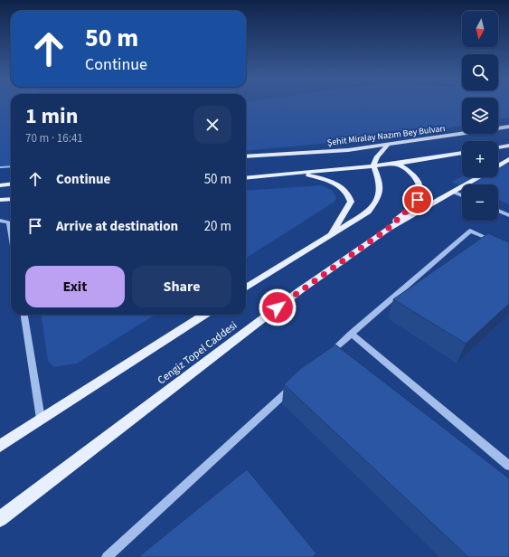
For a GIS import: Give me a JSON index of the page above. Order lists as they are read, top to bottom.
{
  "streets": {
    "main road": ["Şehit Miralay Nazım Bey Bulvarı", "Cengiz Topel Caddesi"]
  },
  "north": "bottom",
  "page": {
    "map_buttons": ["+", "−"],
    "turn": ["50 m", "Continue"],
    "heading": ["1 min", "70 m · 16:41"],
    "list": [
      {
        "name": "Continue",
        "value": "50 m"
      },
      {
        "name": "Arrive at destination",
        "value": "20 m"
      }
    ],
    "buttons": ["Exit", "Share"]
  }
}
